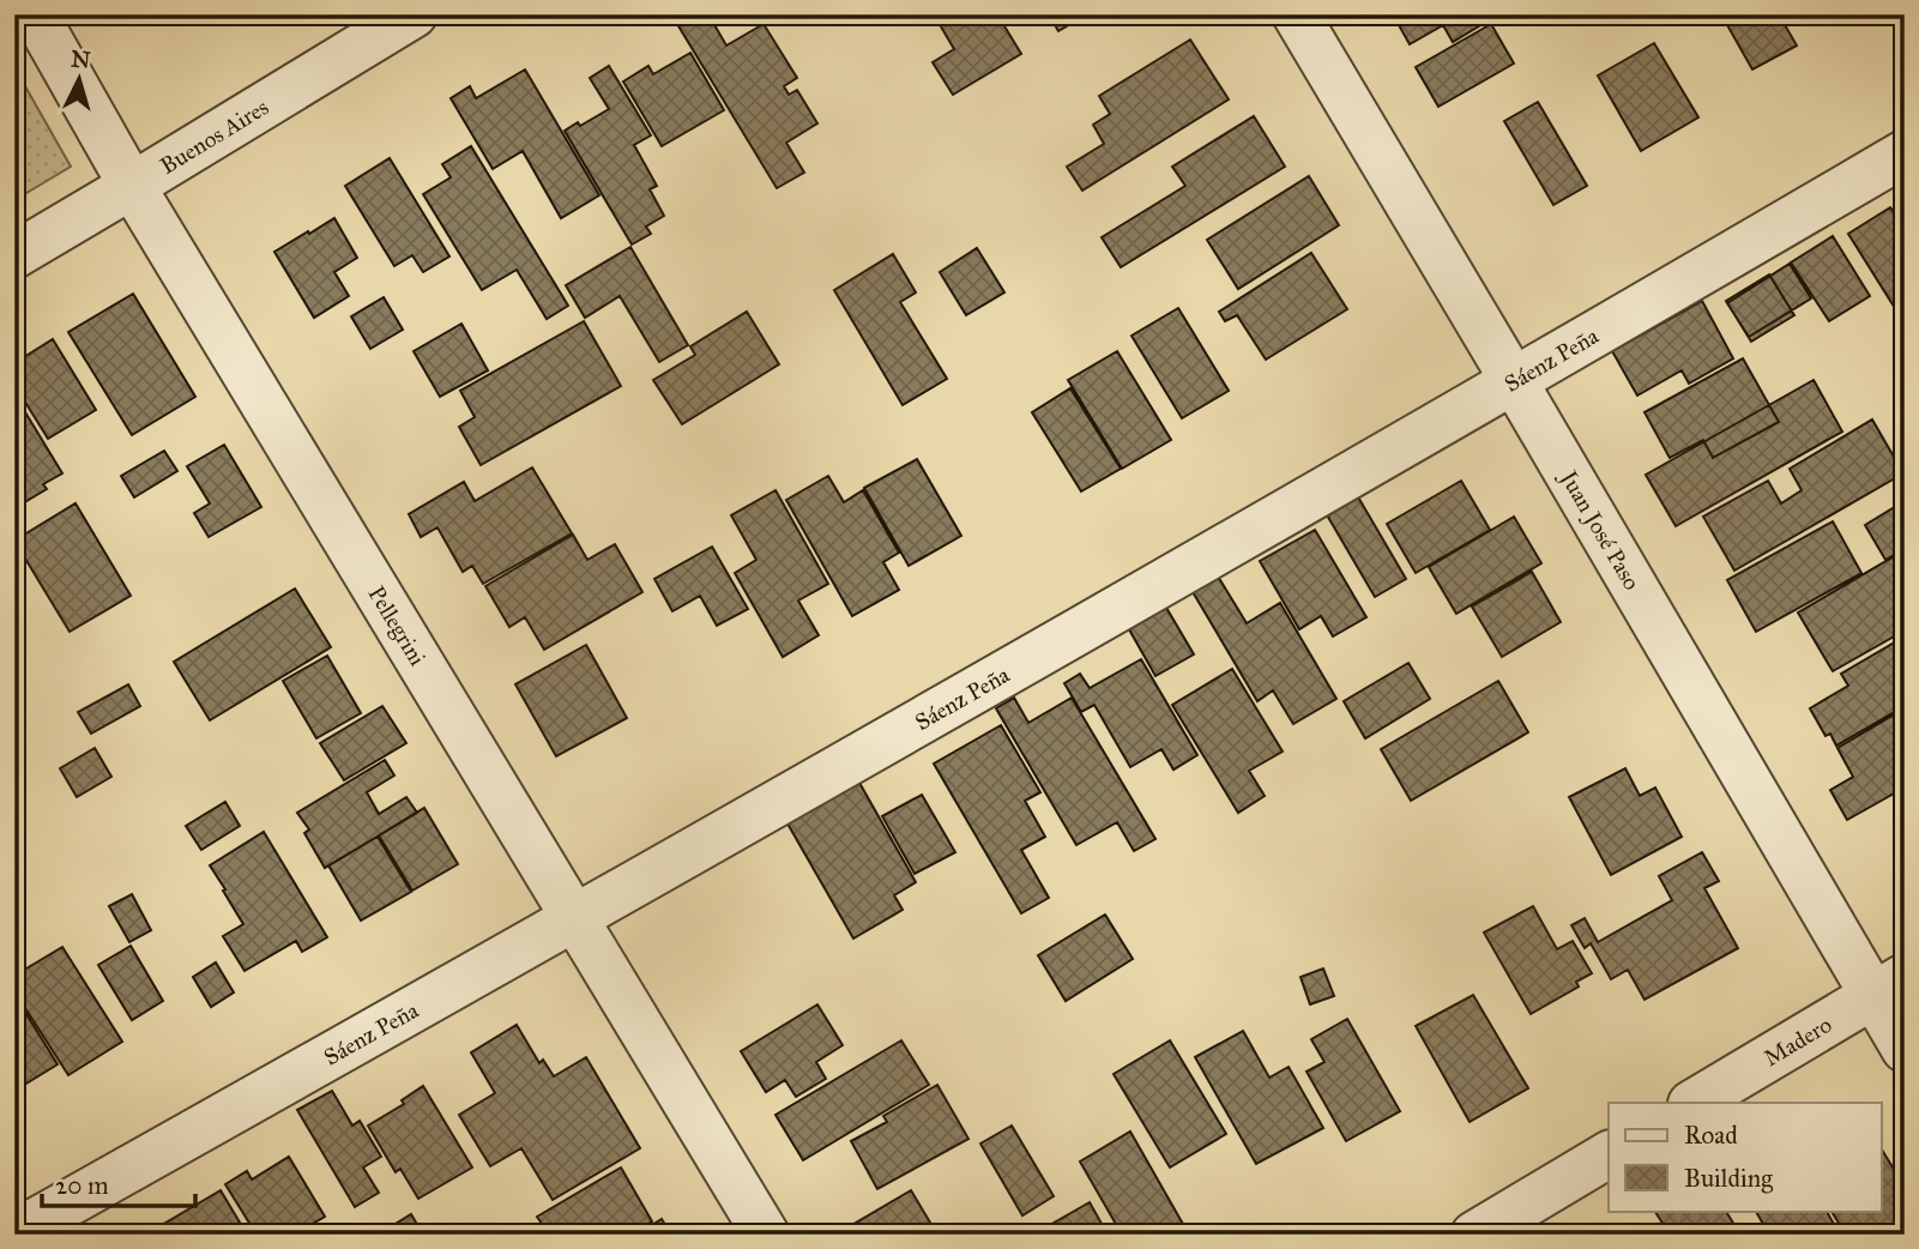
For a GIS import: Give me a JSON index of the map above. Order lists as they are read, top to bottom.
{
  "streets": {
    "street": [
      "Buenos Aires",
      "Sáenz Peña",
      "Juan José Paso",
      "Pellegrini",
      "Madero"
    ]
  },
  "crossings": [
    ["Buenos Aires", "Pellegrini"],
    ["Sáenz Peña", "Juan José Paso"],
    ["Sáenz Peña", "Pellegrini"],
    ["Juan José Paso", "Madero"]
  ],
  "legend": ["Road", "Building"],
  "scale_bar": "20 m",
  "north": "top"
}
